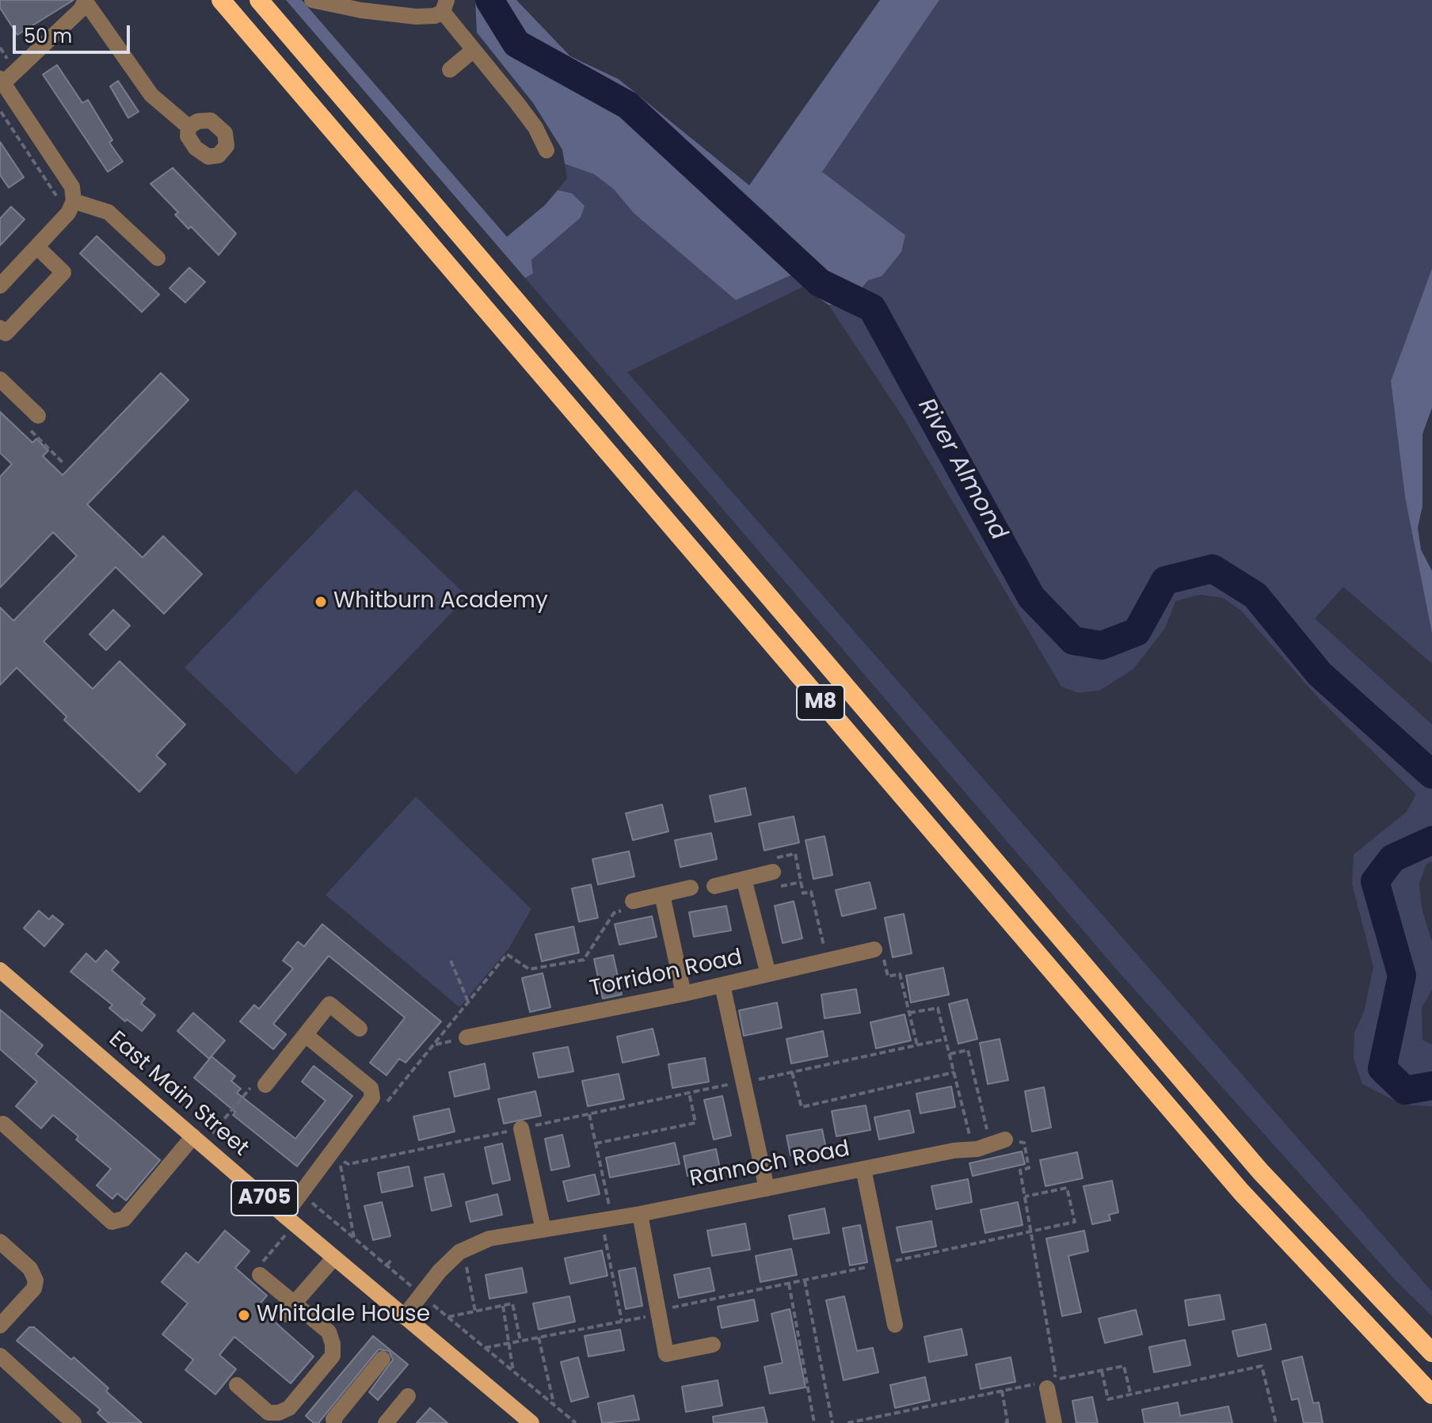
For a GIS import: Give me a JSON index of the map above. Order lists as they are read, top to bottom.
{
  "streets": {
    "highway": ["M8"],
    "main road": ["East Main Street", "A705"],
    "street": ["Torridon Road", "Rannoch Road"]
  },
  "crossings": [
    ["East Main Street", "Rannoch Road"]
  ],
  "water": ["River Almond"],
  "places": ["Whitburn Academy", "Whitdale House"],
  "scale_bar": "50 m"
}
